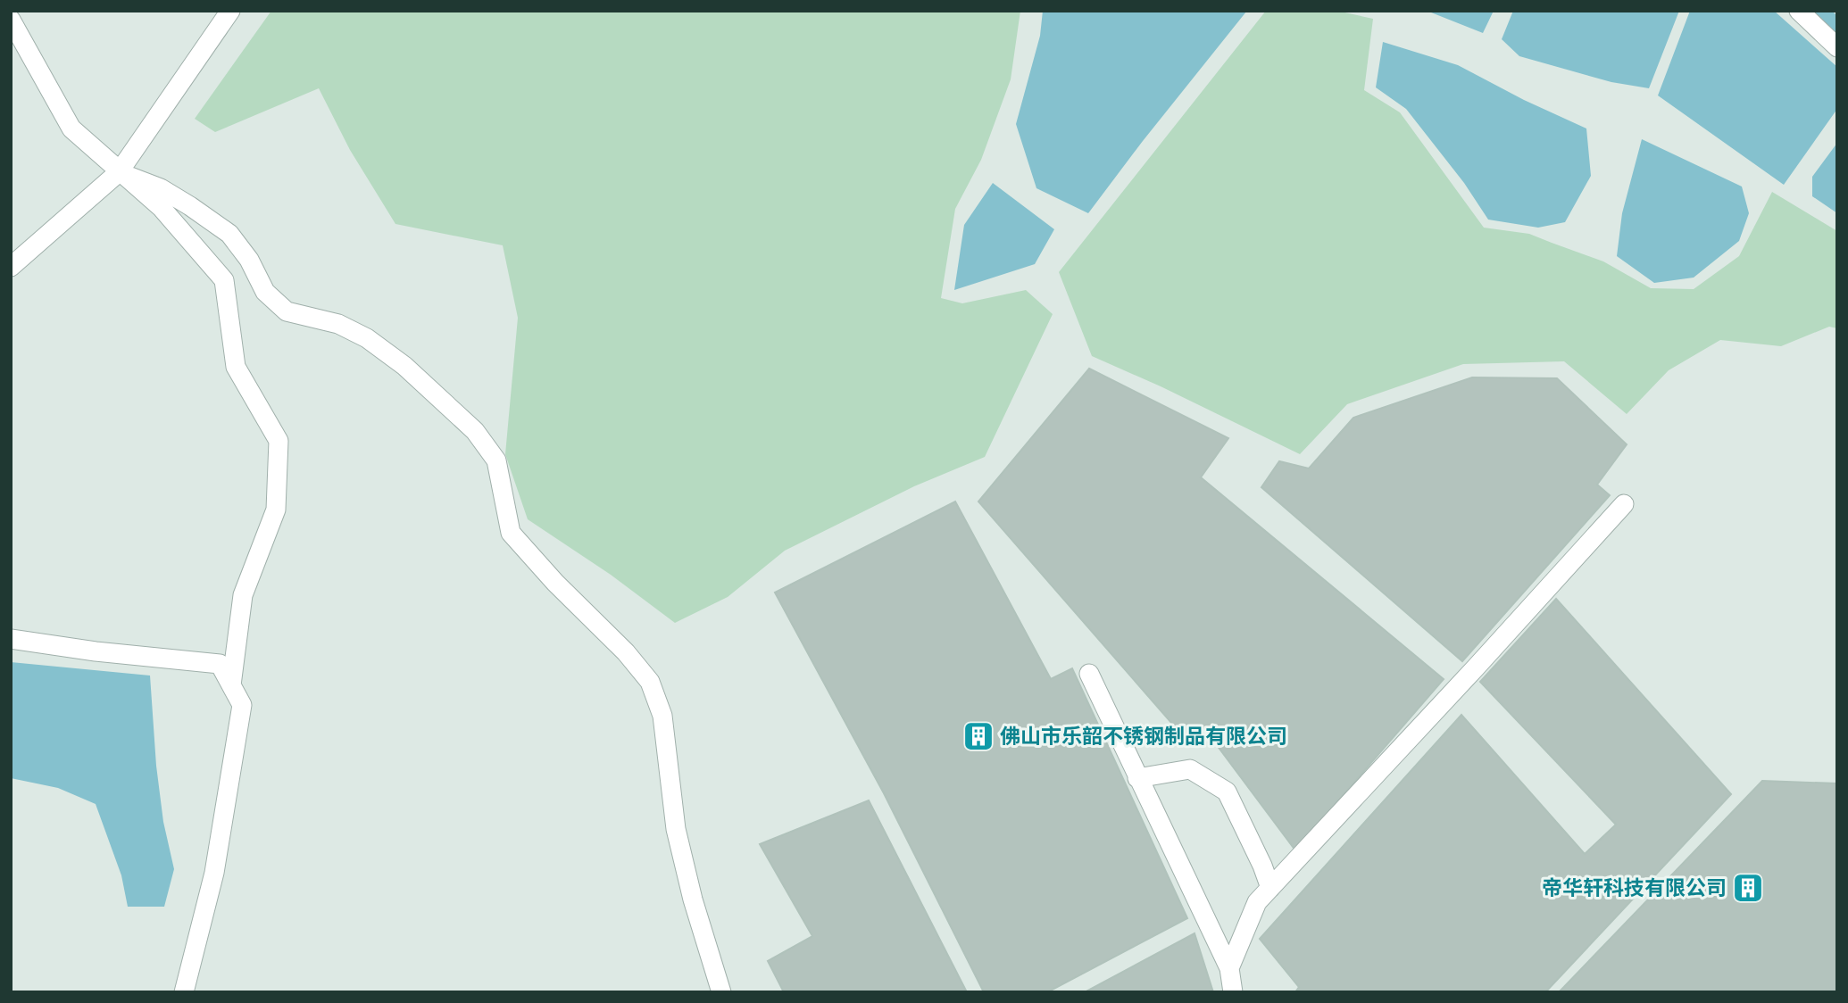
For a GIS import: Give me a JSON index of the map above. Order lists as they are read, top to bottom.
{
  "places": {
    "building": ["佛山市乐韶不锈钢制品有限公司", "帝华轩科技有限公司"]
  }
}
